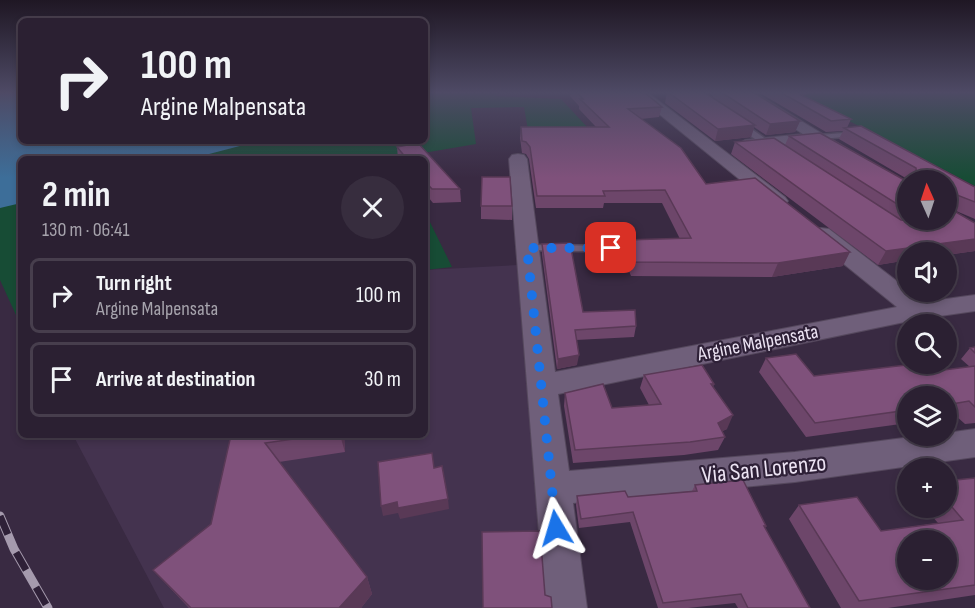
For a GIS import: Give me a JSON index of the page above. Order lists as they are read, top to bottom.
{
  "streets": {
    "street": ["Argine Malpensata", "Via San Lorenzo"]
  },
  "north": "top",
  "page": {
    "turn": ["100 m", "Argine Malpensata"],
    "heading": ["2 min", "130 m · 06:41"],
    "map_buttons": ["+", "−"],
    "list": [
      {
        "name": "Turn right",
        "note": "Argine Malpensata",
        "value": "100 m"
      },
      {
        "name": "Arrive at destination",
        "value": "30 m"
      }
    ]
  }
}
